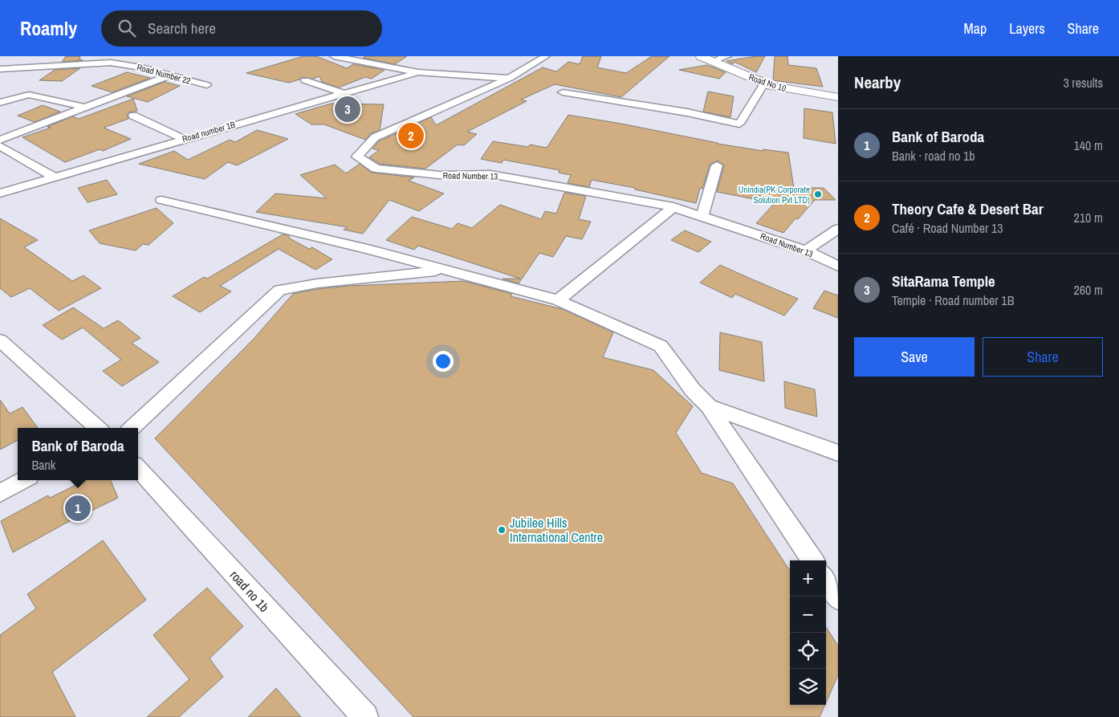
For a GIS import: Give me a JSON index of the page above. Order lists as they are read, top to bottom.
{
  "streets": {
    "main road": ["Road No 10"],
    "street": [
      "Road Number 22",
      "Road number 1B",
      "Road Number 13",
      "road no 1b"
    ]
  },
  "places": ["Unindia(PK Corporate Solution Pvt LTD)", "Jubilee Hills International Centre"],
  "page": {
    "header": "Roamly",
    "search": "Search here",
    "nav": ["Map", "Layers", "Share"],
    "heading": ["Nearby", "3 results"],
    "pins": ["3", "2", "1"],
    "list": [
      {
        "mark": "1",
        "name": "Bank of Baroda",
        "note": "Bank · road no 1b",
        "value": "140 m"
      },
      {
        "mark": "2",
        "name": "Theory Cafe & Desert Bar",
        "note": "Café · Road Number 13",
        "value": "210 m"
      },
      {
        "mark": "3",
        "name": "SitaRama Temple",
        "note": "Temple · Road number 1B",
        "value": "260 m"
      }
    ],
    "buttons": ["Save", "Share"],
    "popup": ["Bank of Baroda", "Bank"],
    "map_buttons": ["+", "−"]
  }
}
